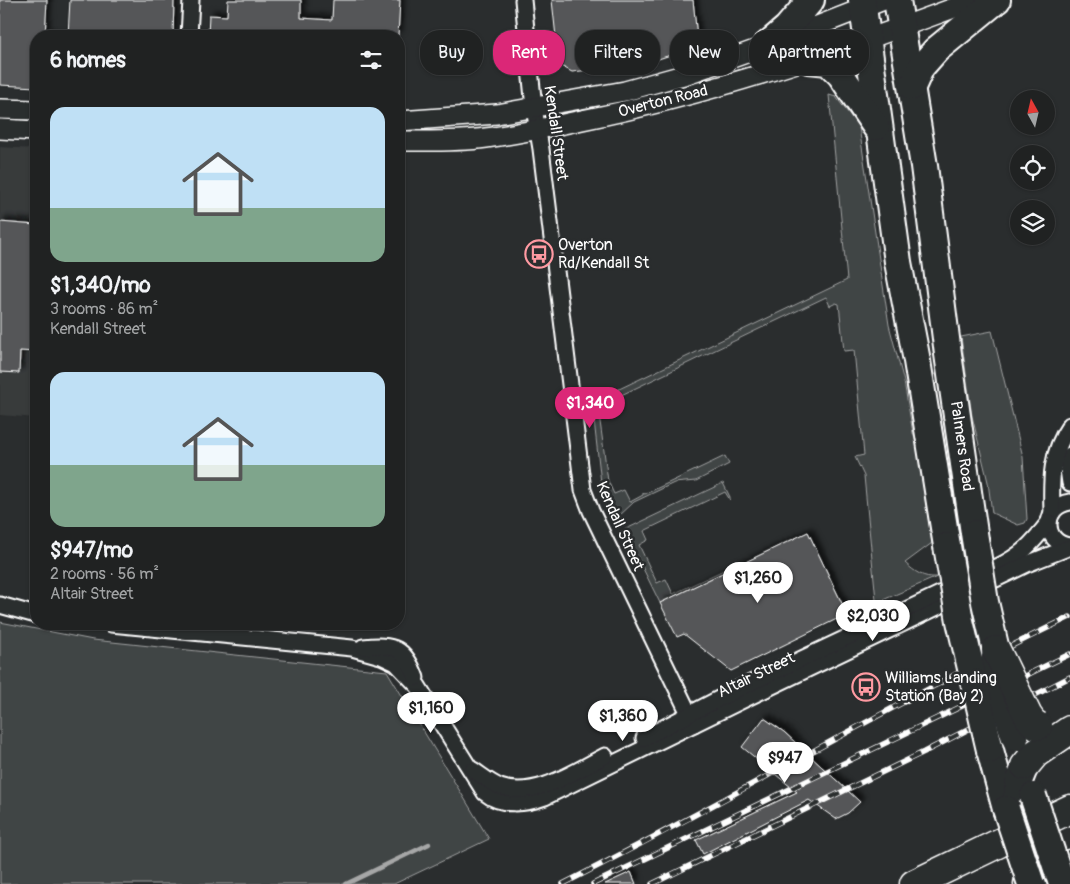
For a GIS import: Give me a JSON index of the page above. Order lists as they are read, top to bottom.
{
  "streets": {
    "highway": ["Palmers Road"],
    "street": ["Overton Road", "Kendall Street", "Altair Street"]
  },
  "crossings": [
    ["Overton Road", "Kendall Street"],
    ["Overton Road", "Palmers Road"],
    ["Kendall Street", "Altair Street"]
  ],
  "places": {
    "bus stop": ["Overton Rd/Kendall St", "Williams Landing Station (Bay 2)"]
  },
  "north": "top",
  "page": {
    "chip": [
      "Buy",
      "Rent",
      "Filters",
      "New",
      "Apartment"
    ],
    "heading": "6 homes",
    "list": [
      {
        "name": "$1,340/mo",
        "note": "3 rooms · 86 m² · Kendall Street"
      },
      {
        "name": "$947/mo",
        "note": "2 rooms · 56 m² · Altair Street"
      }
    ],
    "price": [
      "$1,340",
      "$1,260",
      "$2,030",
      "$1,160",
      "$1,360",
      "$947"
    ]
  }
}
